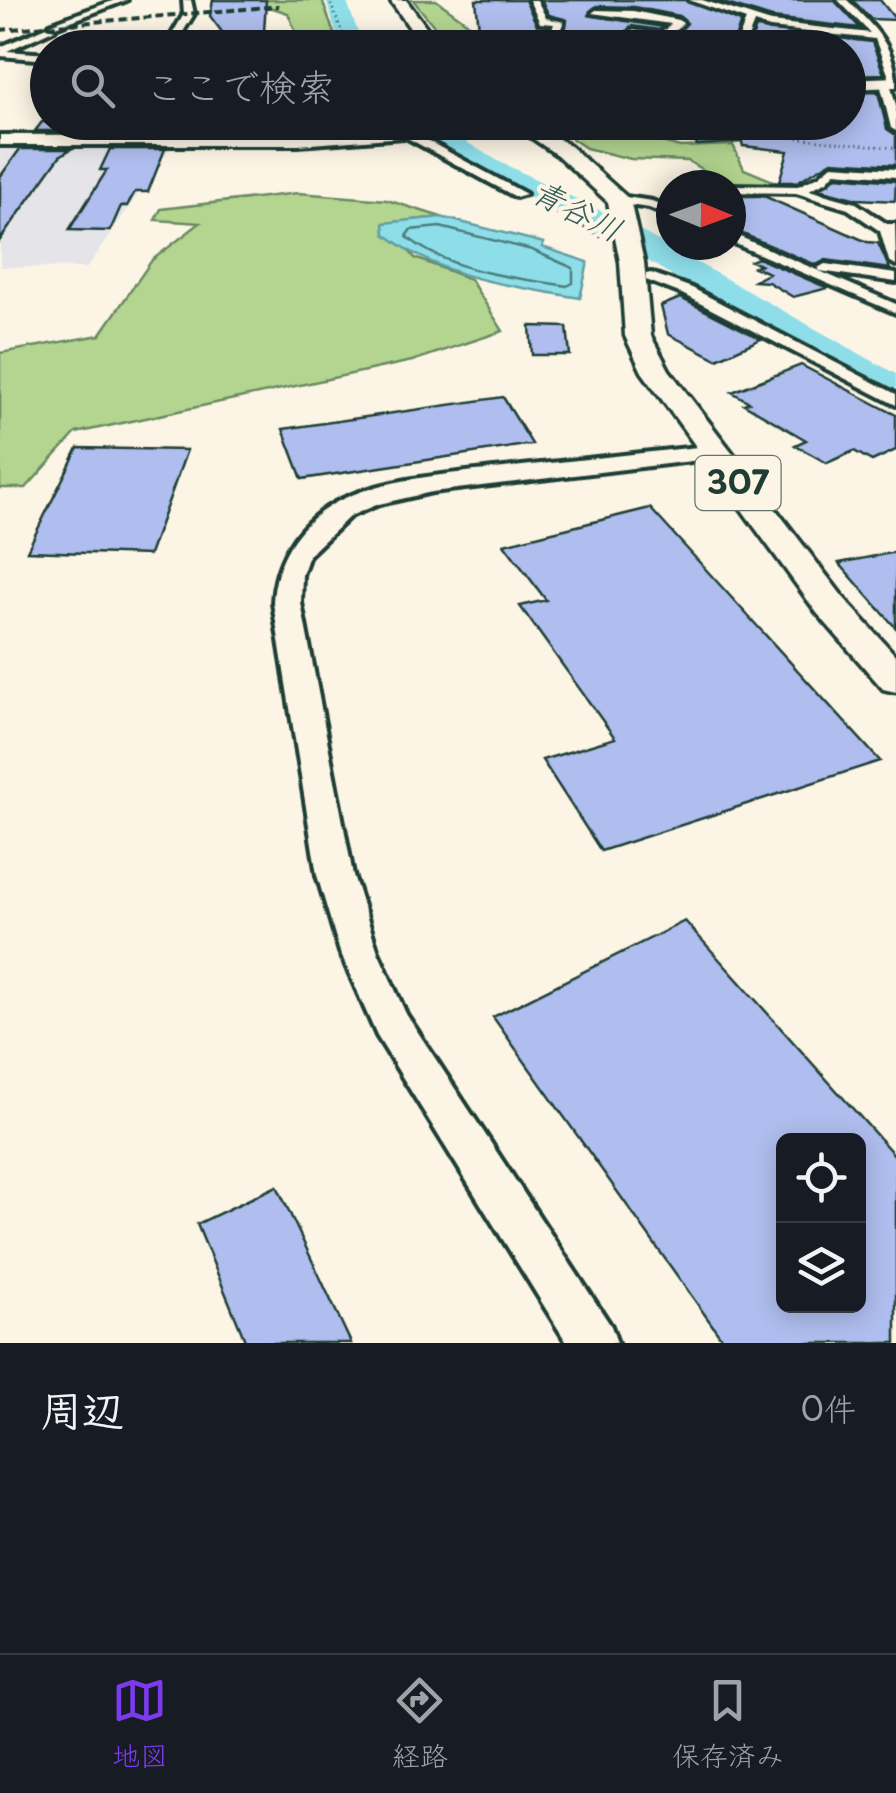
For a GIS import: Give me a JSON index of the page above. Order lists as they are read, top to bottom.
{
  "streets": {
    "highway": ["307"]
  },
  "water": ["青谷川"],
  "north": "right",
  "page": {
    "search": "ここで検索",
    "heading": ["周辺", "0件"],
    "nav": ["地図", "経路", "保存済み"]
  }
}
